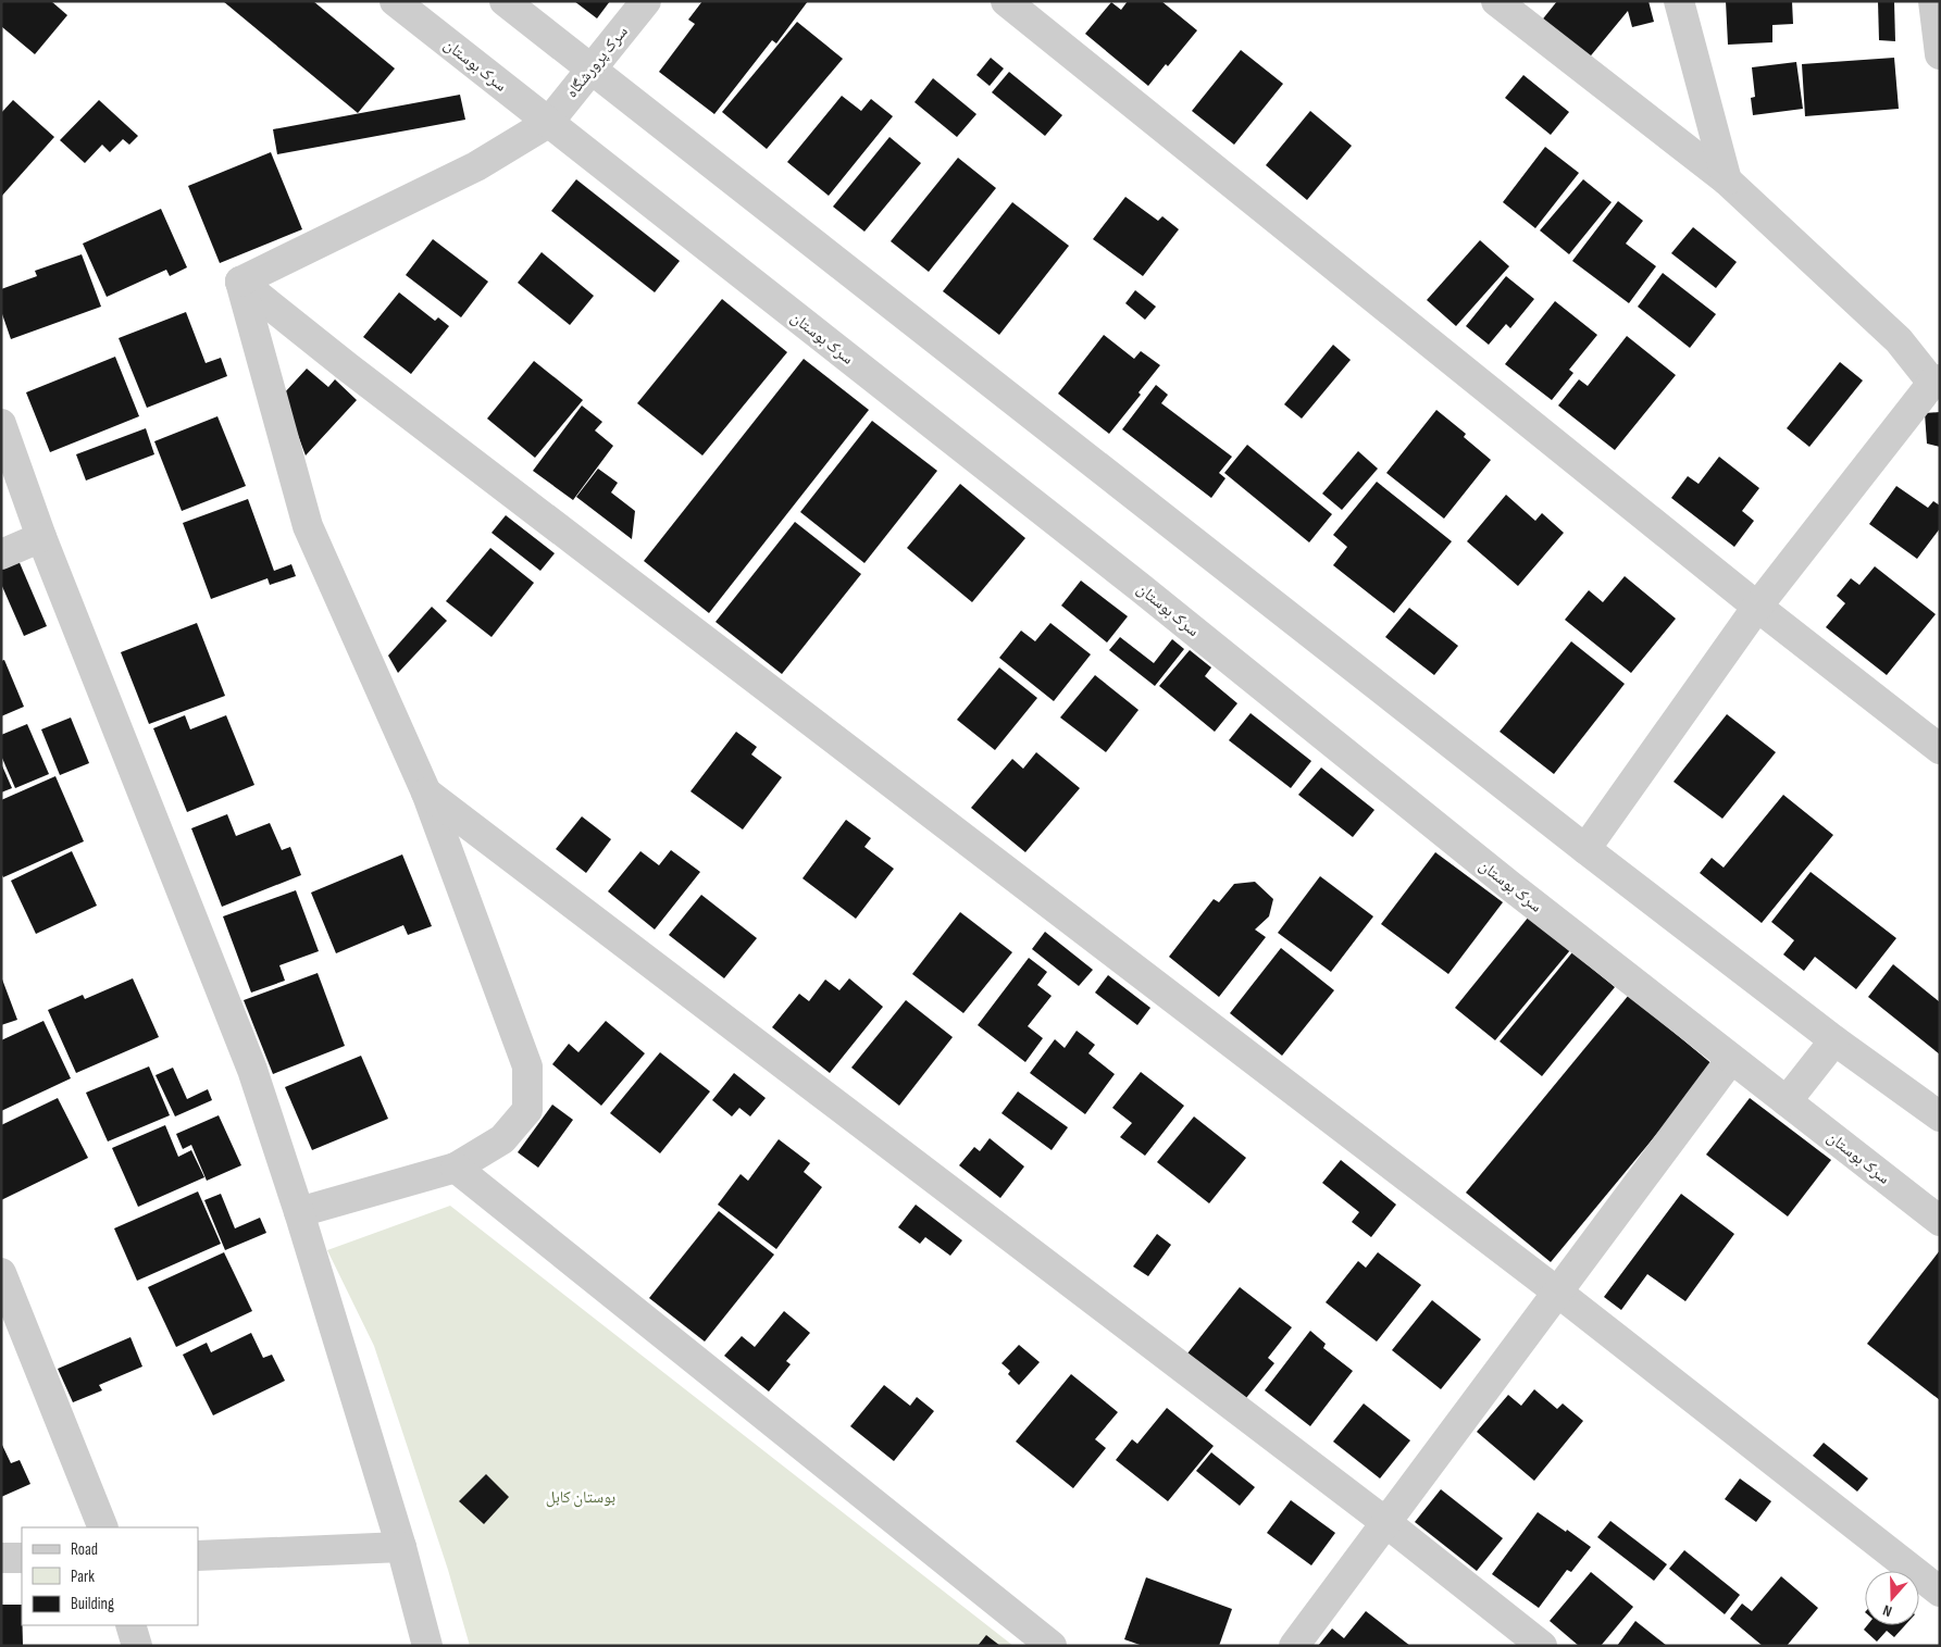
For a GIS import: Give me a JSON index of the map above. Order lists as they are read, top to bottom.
{
  "streets": {
    "street": ["سرک پرورشگاه", "سرک بوستان"]
  },
  "crossings": [
    ["سرک پرورشگاه", "سرک بوستان"]
  ],
  "parks": ["بوستان کابل"],
  "legend": ["Road", "Park", "Building"],
  "north": "bottom"
}
